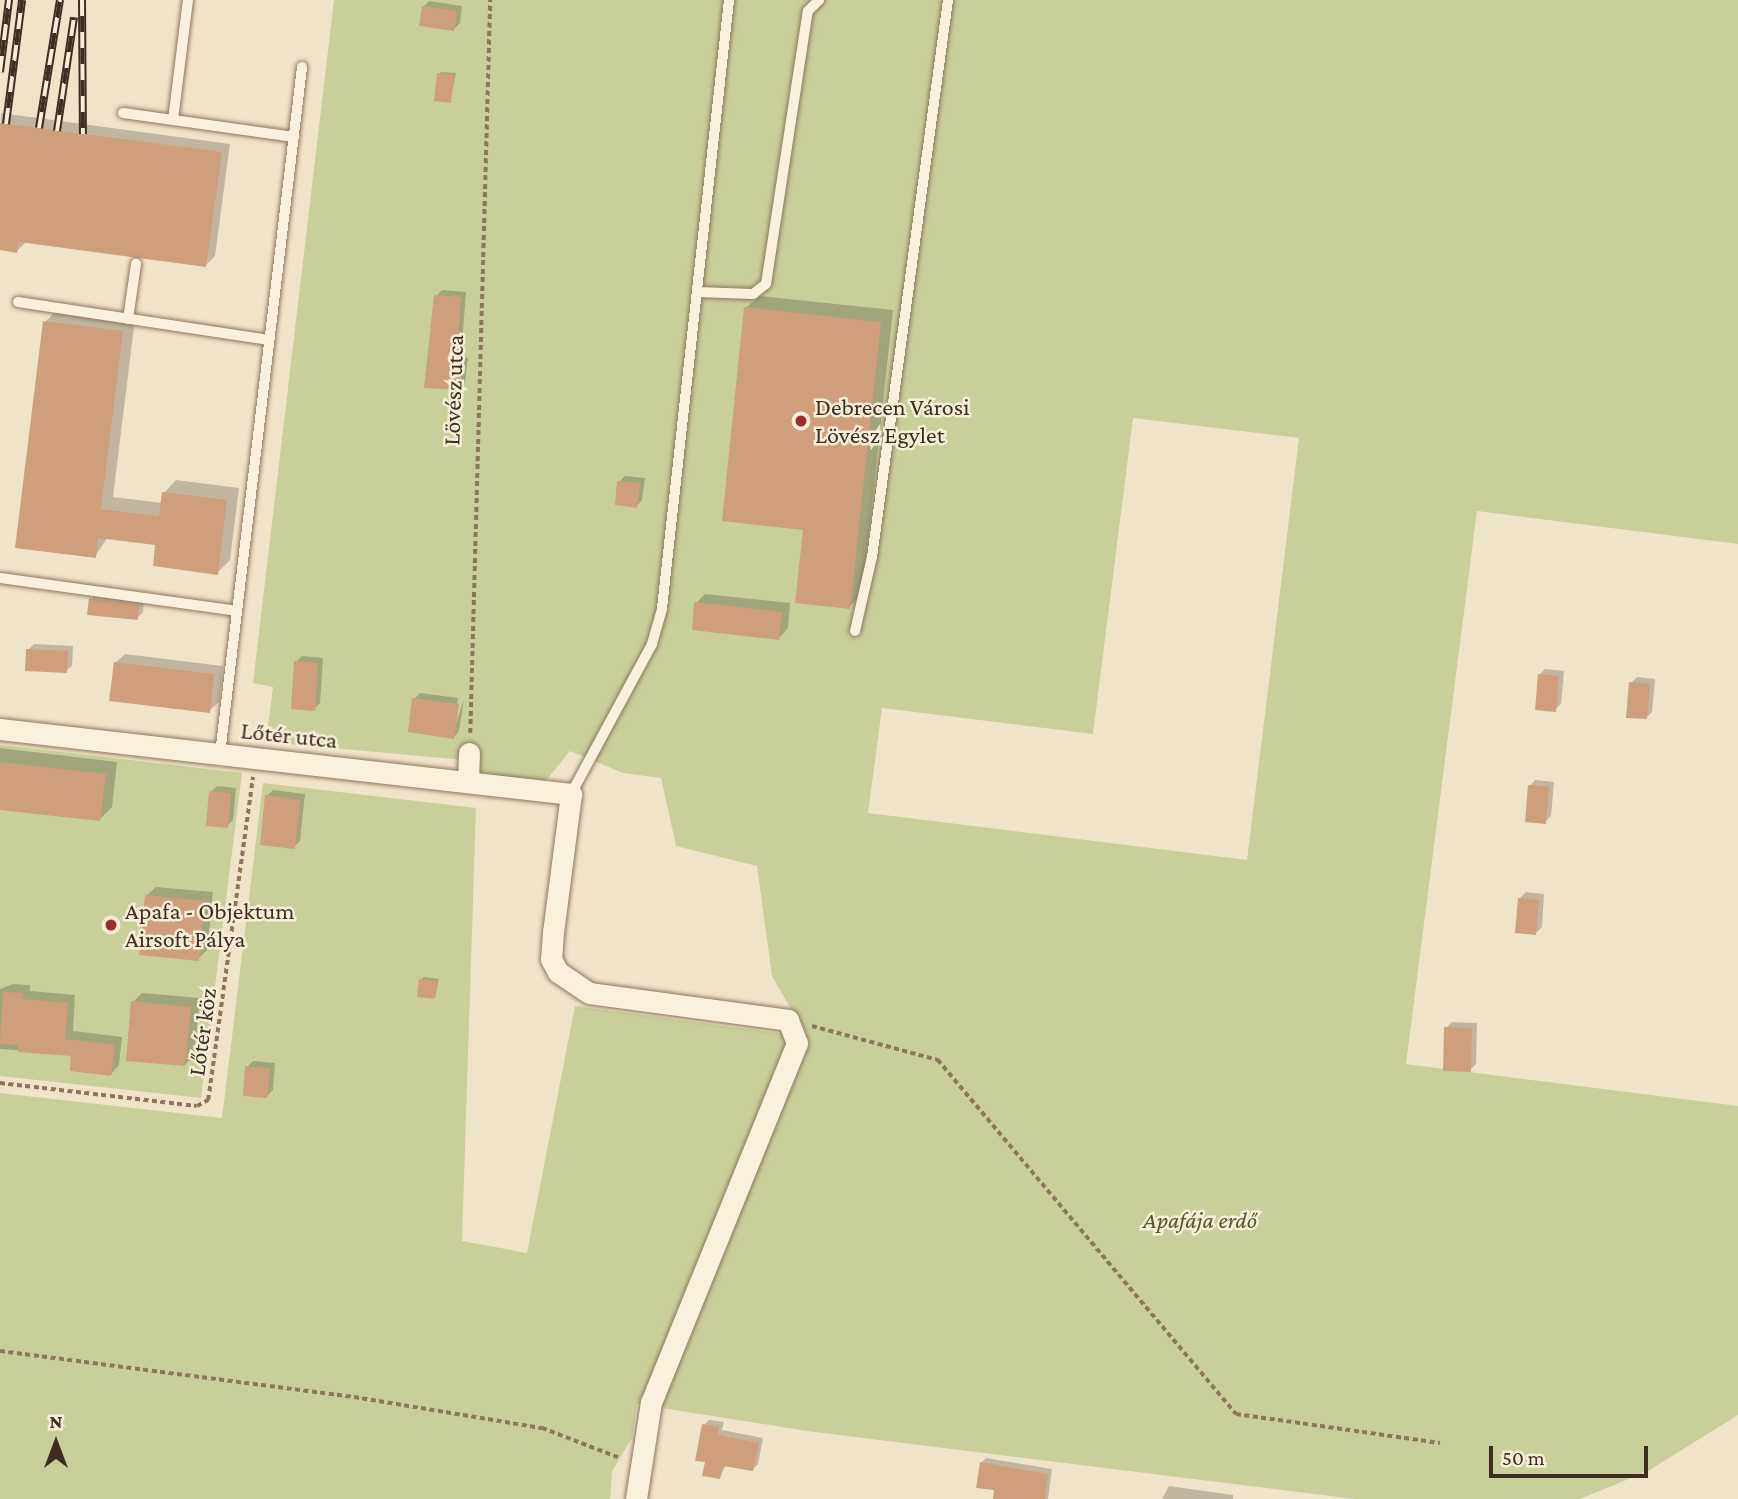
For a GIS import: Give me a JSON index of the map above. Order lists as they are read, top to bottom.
{
  "streets": {
    "street": ["Lőtér utca"],
    "path": ["Lövész utca", "Lőtér köz"]
  },
  "crossings": [
    ["Lőtér utca", "Lőtér köz"]
  ],
  "parks": ["Apafája erdő"],
  "places": ["Debrecen Városi Lövész Egylet", "Apafa - Objektum Airsoft Pálya"],
  "scale_bar": "50 m",
  "north": "top"
}
